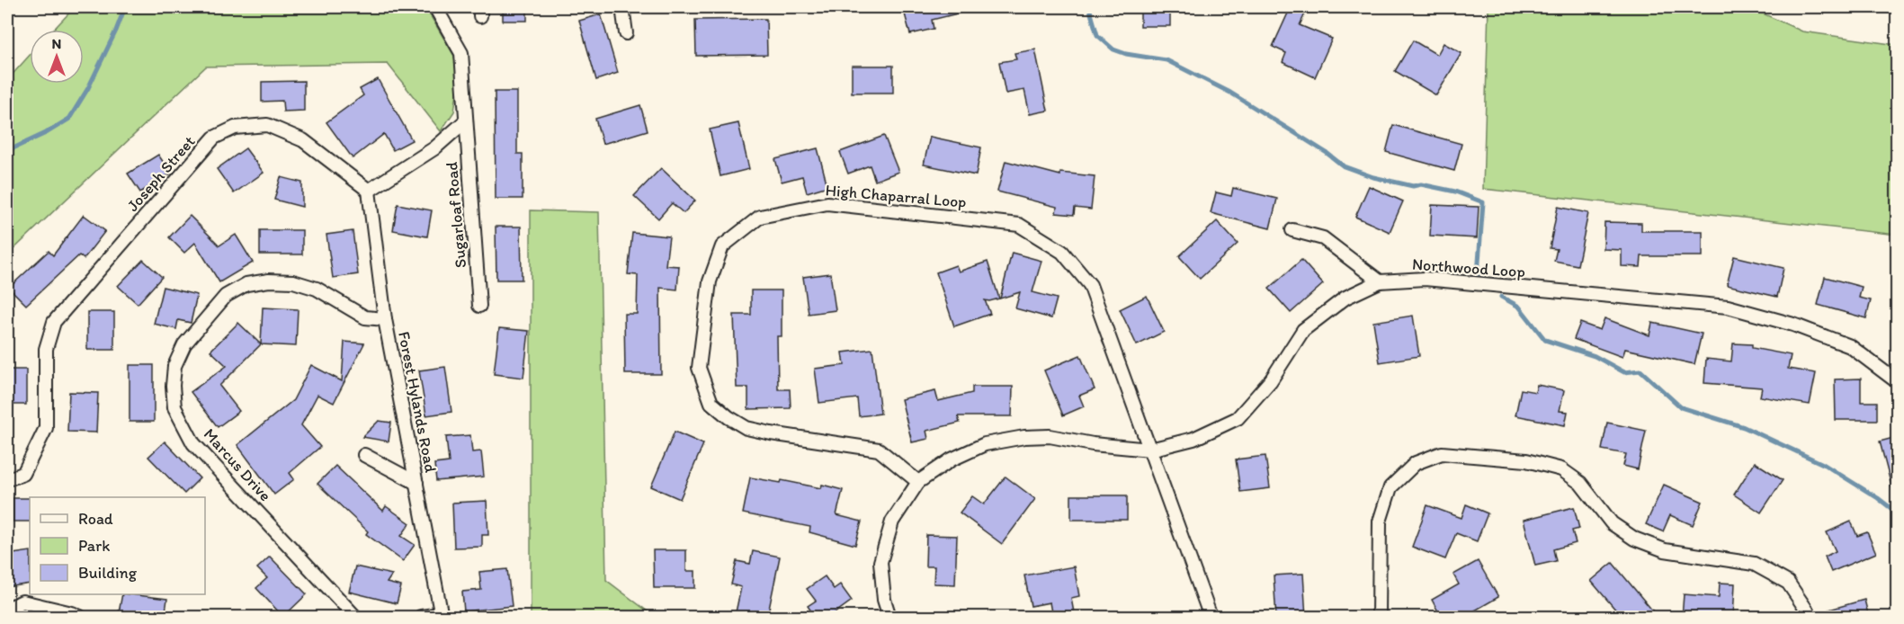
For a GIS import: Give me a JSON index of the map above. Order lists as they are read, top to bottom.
{
  "streets": {
    "street": [
      "Joseph Street",
      "High Chaparral Loop",
      "Sugarloaf Road",
      "Northwood Loop",
      "Forest Hylands Road",
      "Marcus Drive"
    ]
  },
  "crossings": [
    ["Joseph Street", "Forest Hylands Road"],
    ["High Chaparral Loop", "Northwood Loop"],
    ["Forest Hylands Road", "Marcus Drive"]
  ],
  "legend": ["Road", "Park", "Building"],
  "north": "top"
}
